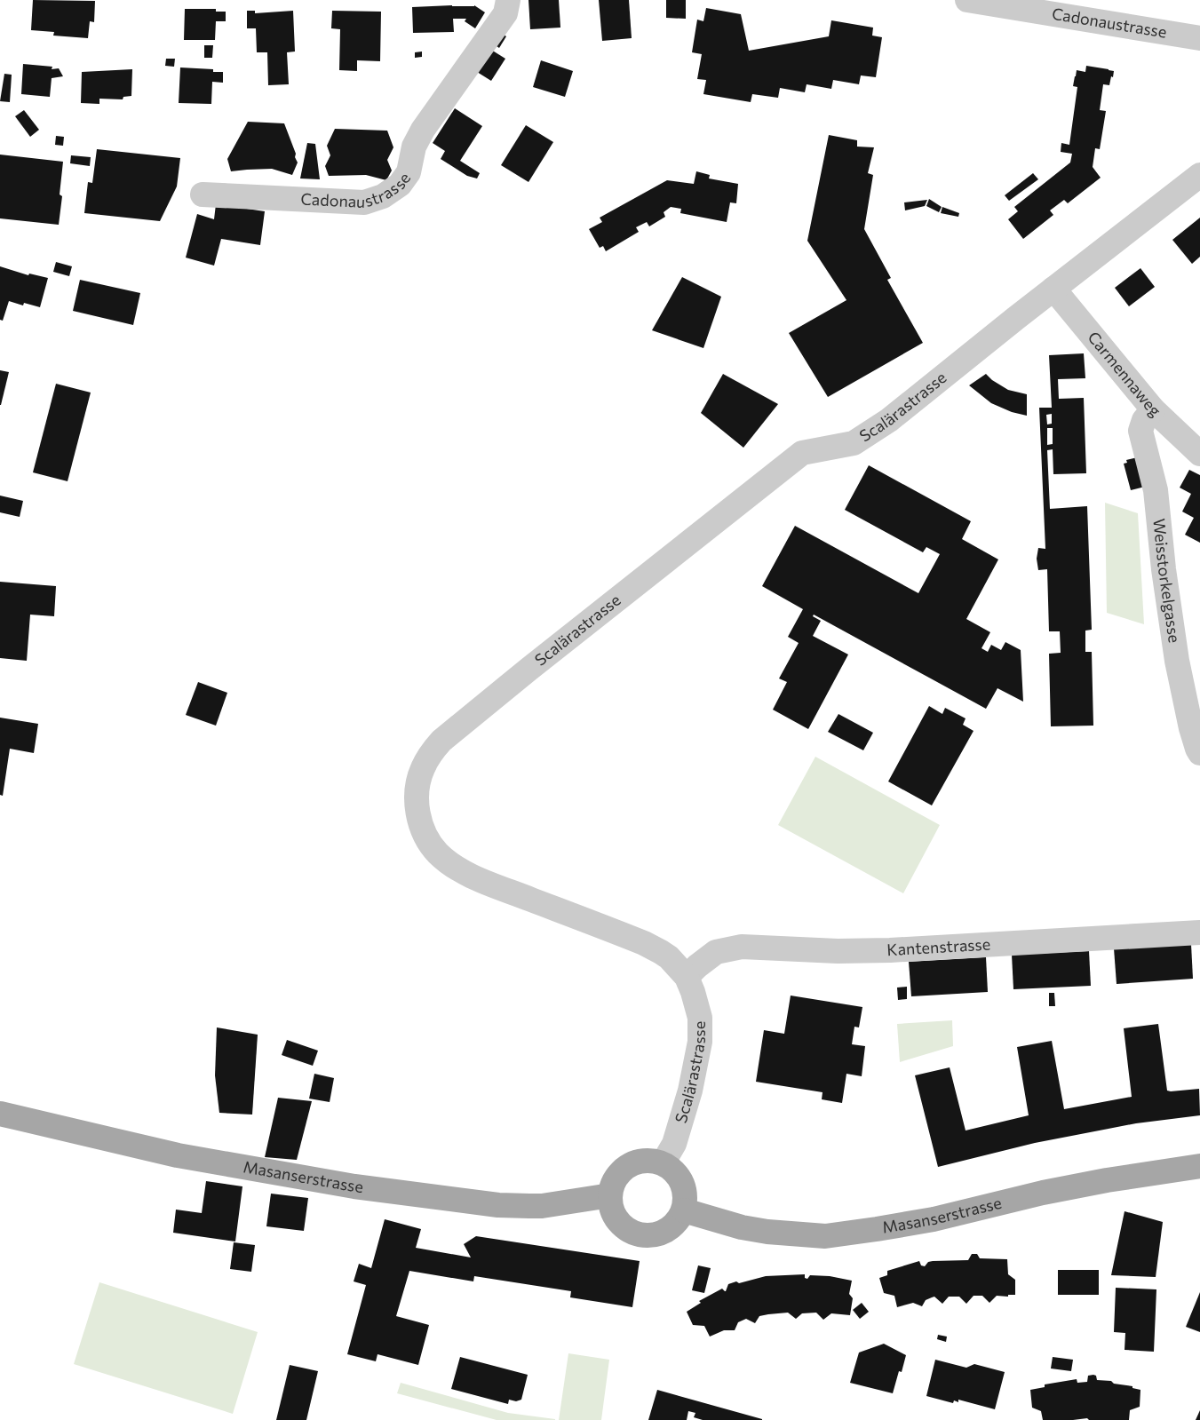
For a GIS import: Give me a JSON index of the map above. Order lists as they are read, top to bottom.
{
  "streets": {
    "main road": ["Masanserstrasse"],
    "street": [
      "Cadonaustrasse",
      "Carmennaweg",
      "Scalärastrasse",
      "Weisstorkelgasse",
      "Kantenstrasse"
    ]
  },
  "crossings": [
    ["Carmennaweg", "Scalärastrasse"],
    ["Carmennaweg", "Weisstorkelgasse"],
    ["Scalärastrasse", "Kantenstrasse"],
    ["Scalärastrasse", "Masanserstrasse"]
  ]
}
